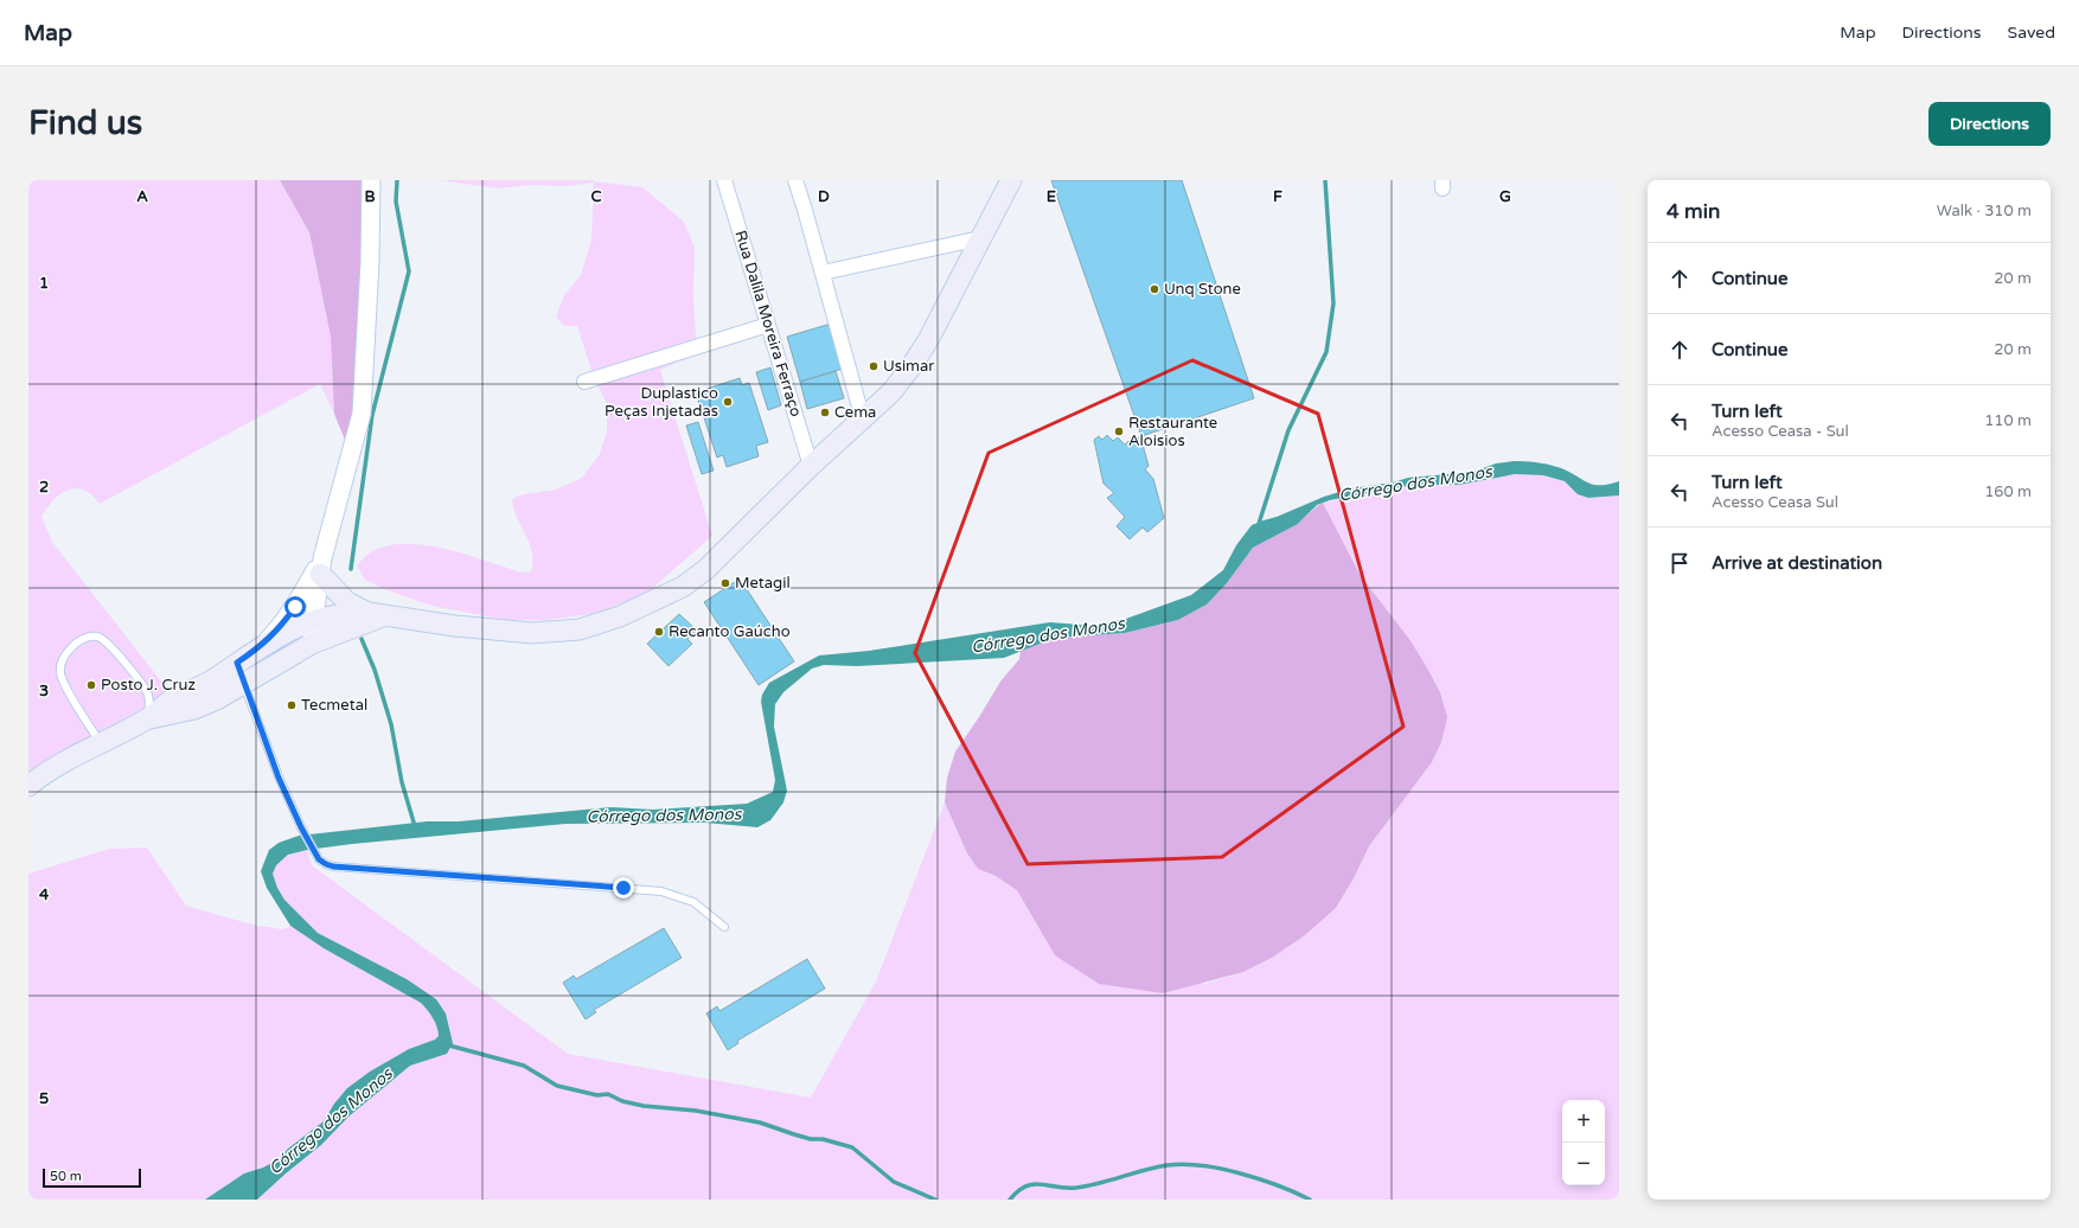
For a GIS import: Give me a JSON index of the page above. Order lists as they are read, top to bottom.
{
  "streets": {
    "street": ["Rua Dalila Moreira Ferraço"]
  },
  "water": ["Córrego dos Monos"],
  "places": [
    "Unq Stone",
    "Usimar",
    "Duplastico Peças Injetadas",
    "Cema",
    "Restaurante Aloisios",
    "Metagil",
    "Recanto Gaúcho",
    "Posto J. Cruz",
    "Tecmetal"
  ],
  "scale_bar": "50 m",
  "page": {
    "header": "Map",
    "nav": ["Map", "Directions", "Saved"],
    "buttons": "Directions",
    "title": "Find us",
    "heading": ["4 min", "Walk · 310 m"],
    "list": [
      ["Continue", "20 m"],
      ["Continue", "20 m"],
      ["Turn left", "Acesso Ceasa - Sul", "110 m"],
      ["Turn left", "Acesso Ceasa Sul", "160 m"],
      "Arrive at destination"
    ],
    "map_buttons": ["+", "−"],
    "scale": "50 m"
  },
  "grid": {
    "columns": [
      "A",
      "B",
      "C",
      "D",
      "E",
      "F",
      "G"
    ],
    "rows": [
      "1",
      "2",
      "3",
      "4",
      "5"
    ]
  }
}
